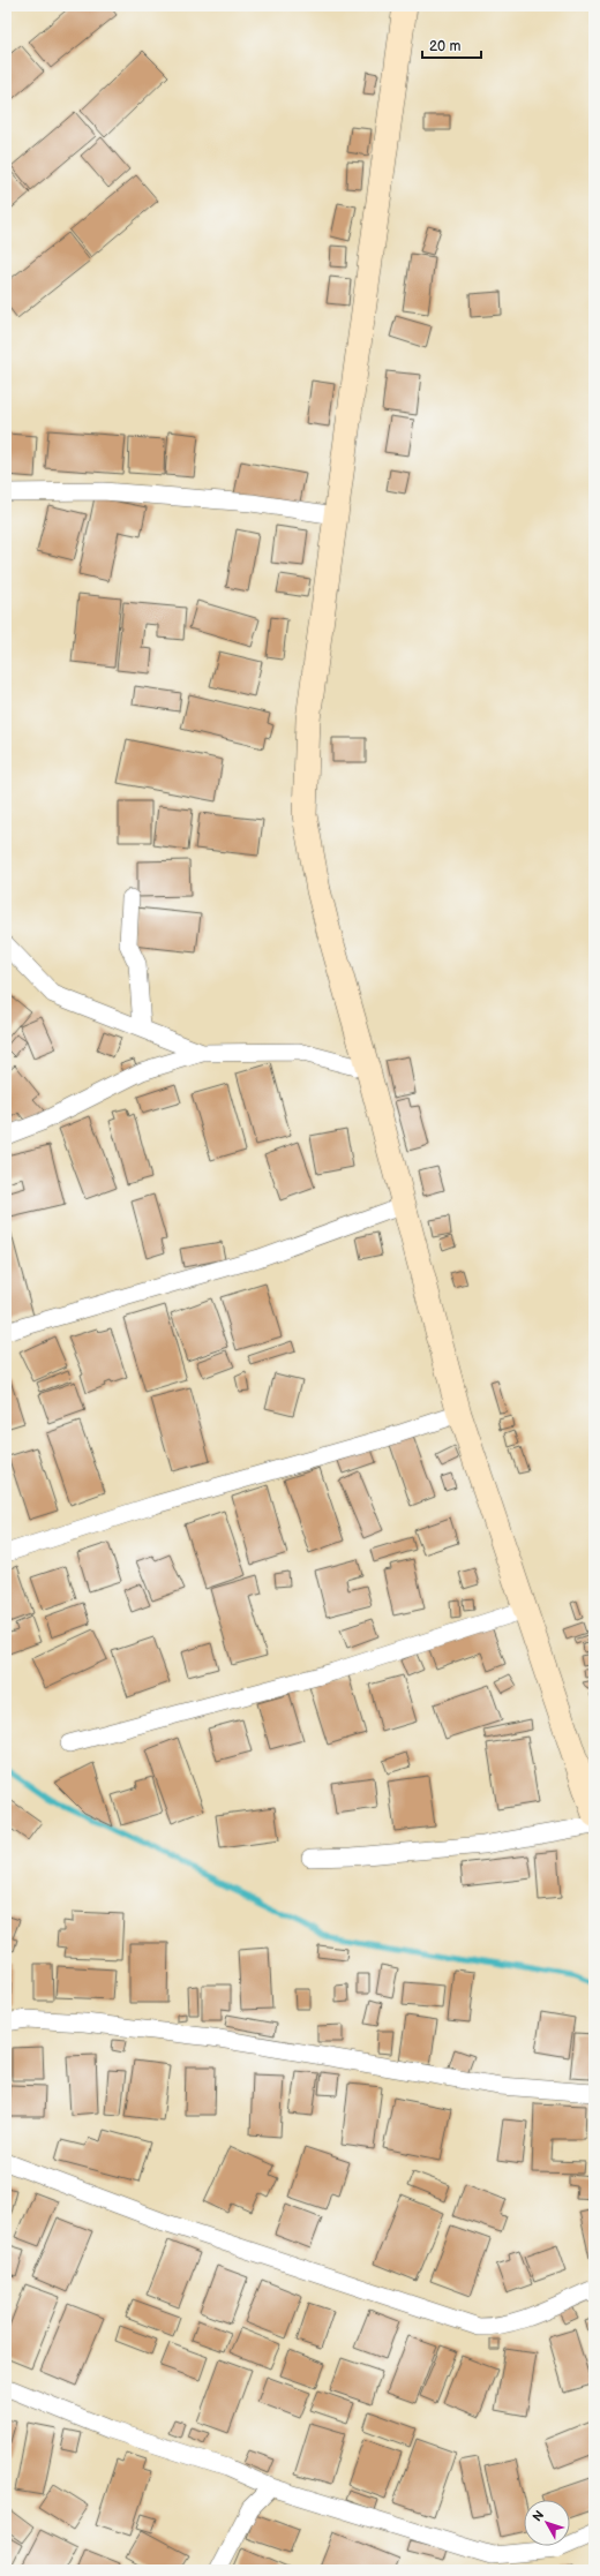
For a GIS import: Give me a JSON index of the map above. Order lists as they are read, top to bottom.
{
  "scale_bar": "20 m",
  "north": "top left"
}
